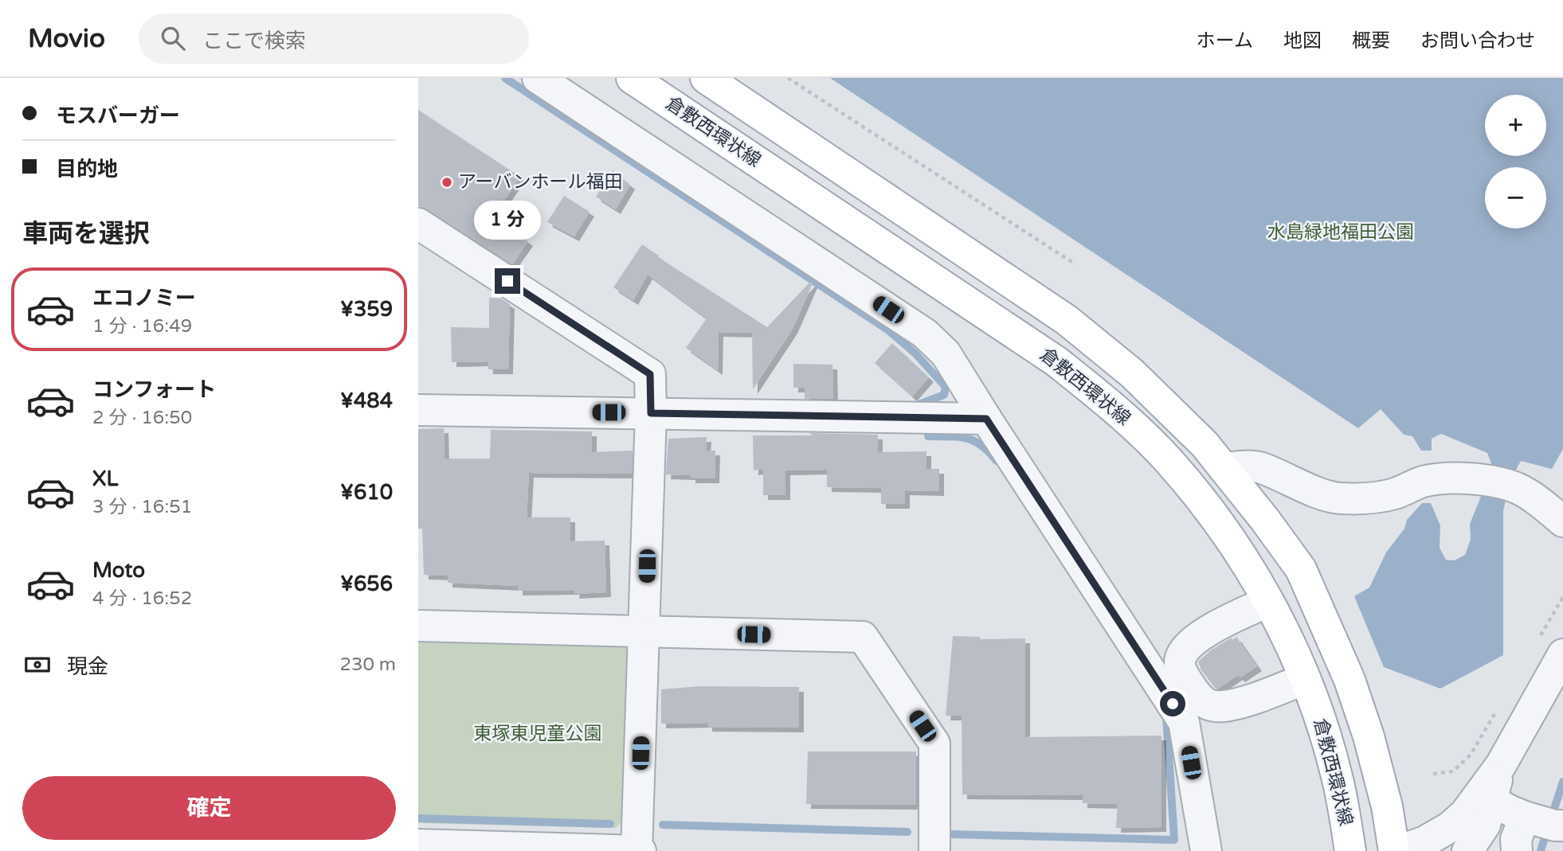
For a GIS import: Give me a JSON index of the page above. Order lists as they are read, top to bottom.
{
  "streets": {
    "main road": ["倉敷西環状線"]
  },
  "parks": ["水島緑地福田公園", "東塚東児童公園"],
  "places": ["アーバンホール福田"],
  "page": {
    "header": "Movio",
    "search": "ここで検索",
    "nav": [
      "ホーム",
      "地図",
      "概要",
      "お問い合わせ"
    ],
    "banner": ["モスバーガー", "目的地"],
    "map_buttons": ["+", "−"],
    "heading": "車両を選択",
    "bubble": "1 分",
    "list": [
      {
        "name": "エコノミー",
        "note": "1 分 · 16:49",
        "value": "¥359"
      },
      {
        "name": "コンフォート",
        "note": "2 分 · 16:50",
        "value": "¥484"
      },
      {
        "name": "XL",
        "note": "3 分 · 16:51",
        "value": "¥610"
      },
      {
        "name": "Moto",
        "note": "4 分 · 16:52",
        "value": "¥656"
      }
    ],
    "pay": ["現金", "230 m"],
    "buttons": "確定"
  }
}
